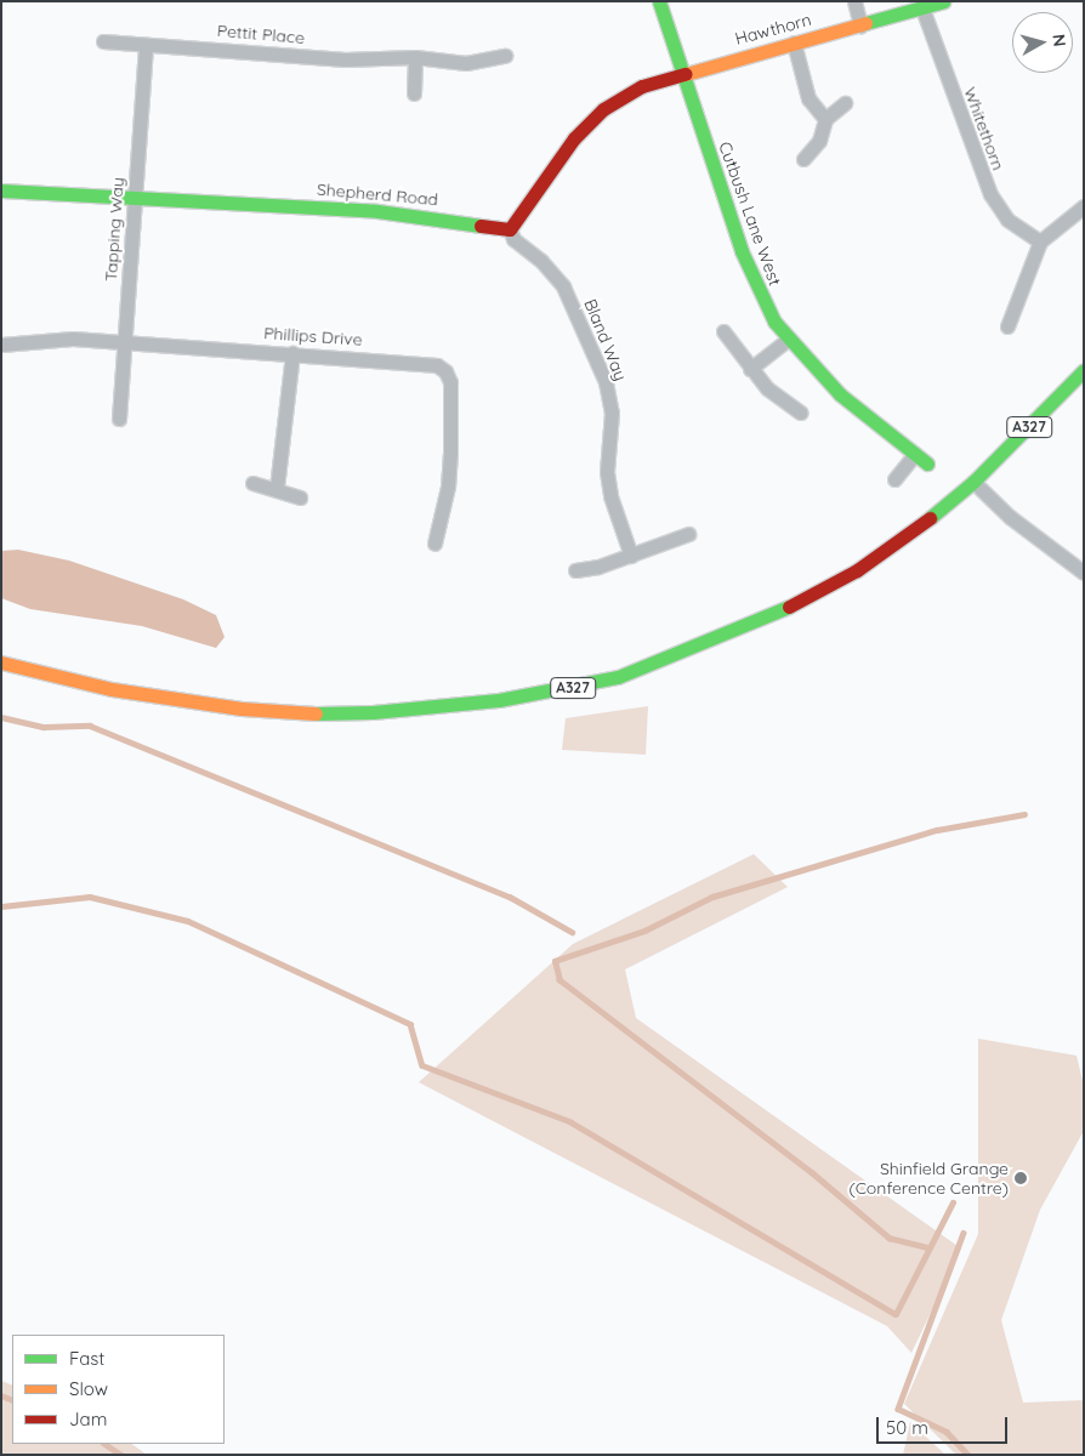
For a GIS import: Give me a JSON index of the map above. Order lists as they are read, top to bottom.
{
  "streets": {
    "street": [
      "Hawthorn",
      "Pettit Place",
      "Whitethorn",
      "Shepherd Road",
      "Cutbush Lane West",
      "Tapping Way",
      "Phillips Drive",
      "Bland Way",
      "A327"
    ]
  },
  "crossings": [
    ["Hawthorn", "Whitethorn"],
    ["Hawthorn", "Cutbush Lane West"],
    ["Pettit Place", "Tapping Way"],
    ["Shepherd Road", "Tapping Way"],
    ["Shepherd Road", "Bland Way"],
    ["Tapping Way", "Phillips Drive"]
  ],
  "places": ["Shinfield Grange (Conference Centre)"],
  "legend": ["Fast", "Slow", "Jam"],
  "scale_bar": "50 m",
  "north": "right"
}
